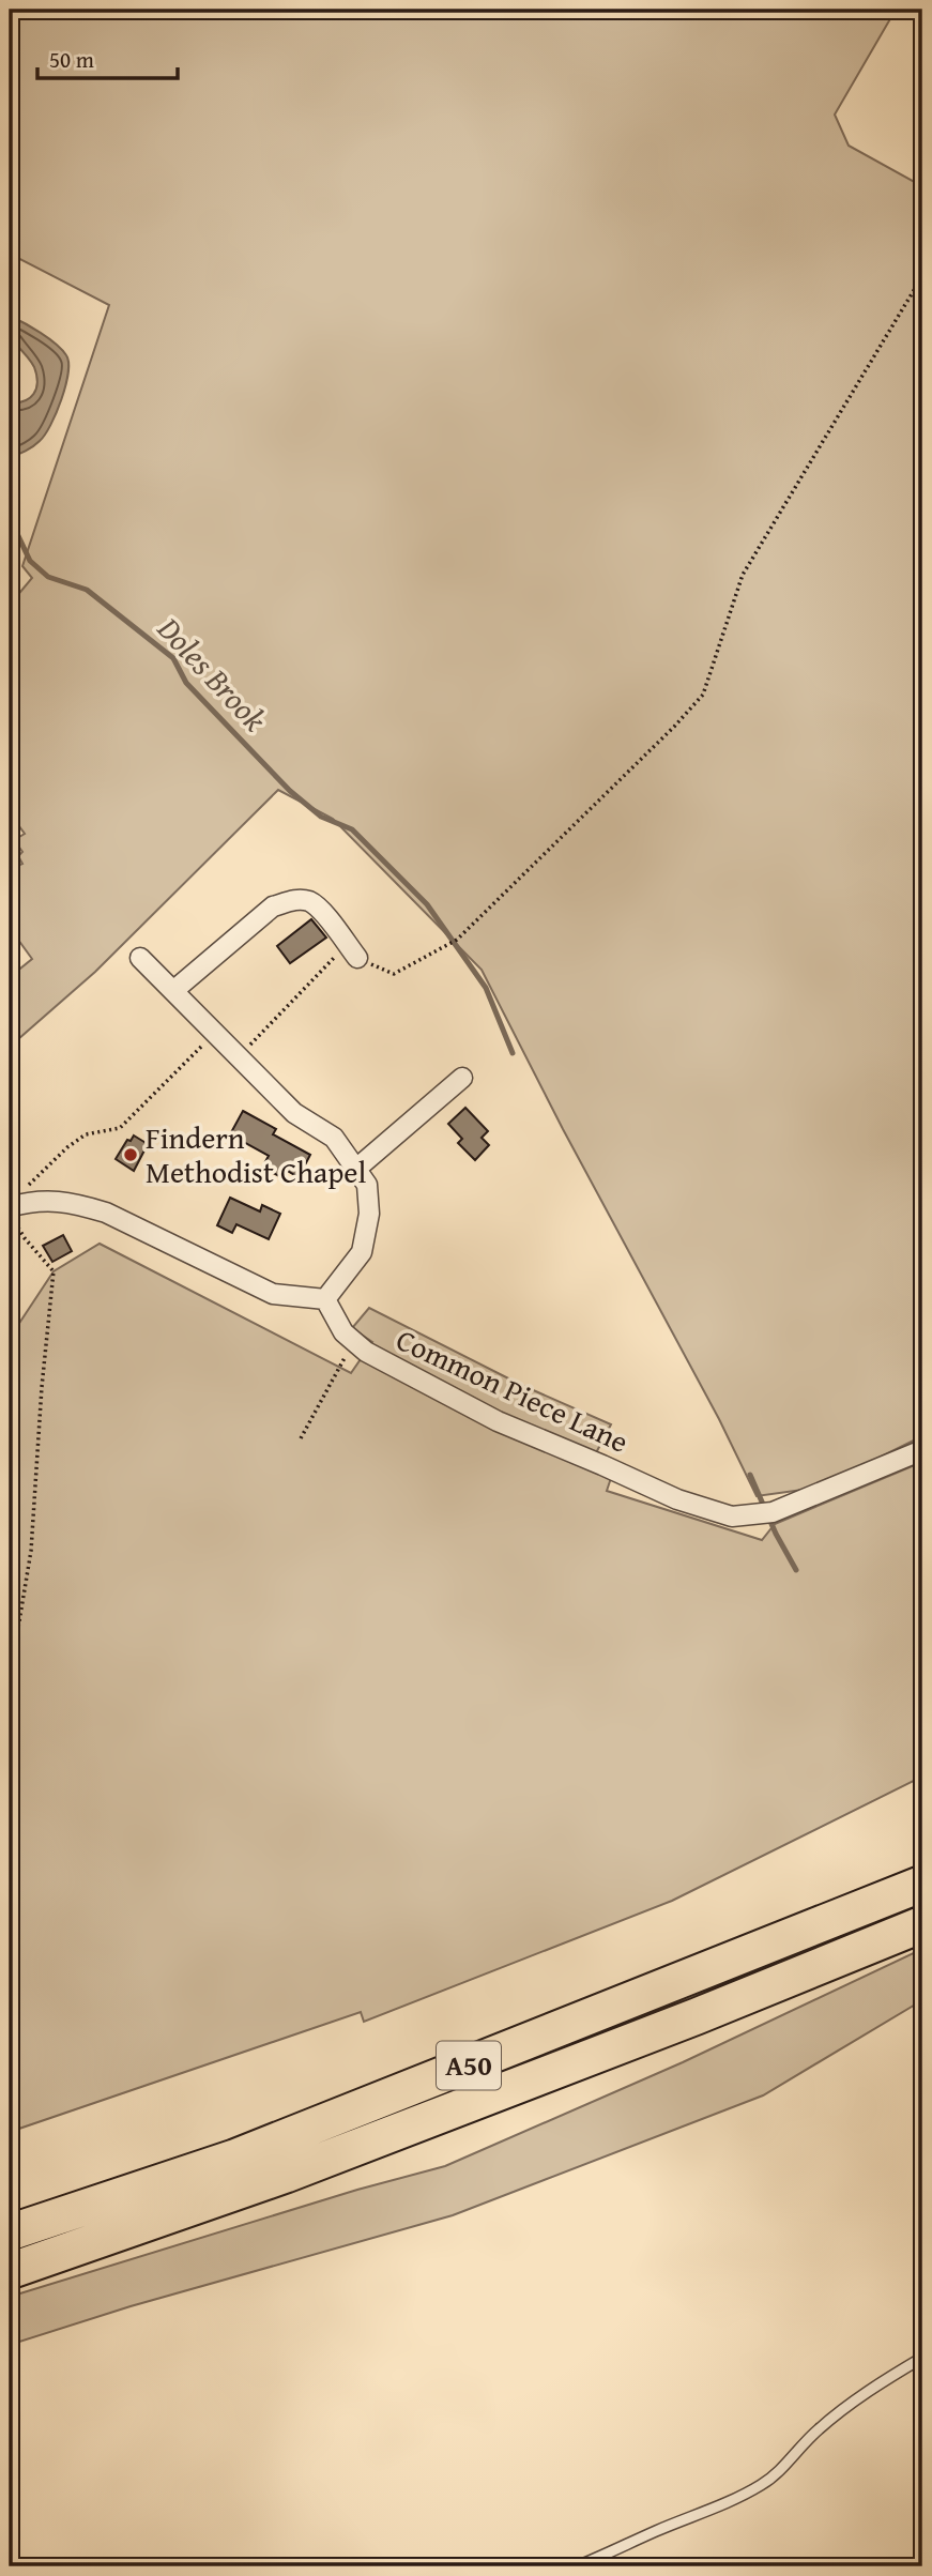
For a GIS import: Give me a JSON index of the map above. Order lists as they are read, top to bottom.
{
  "streets": {
    "highway": ["A50"],
    "street": ["Common Piece Lane"]
  },
  "water": ["Doles Brook"],
  "places": ["Findern Methodist Chapel"],
  "scale_bar": "50 m"
}
